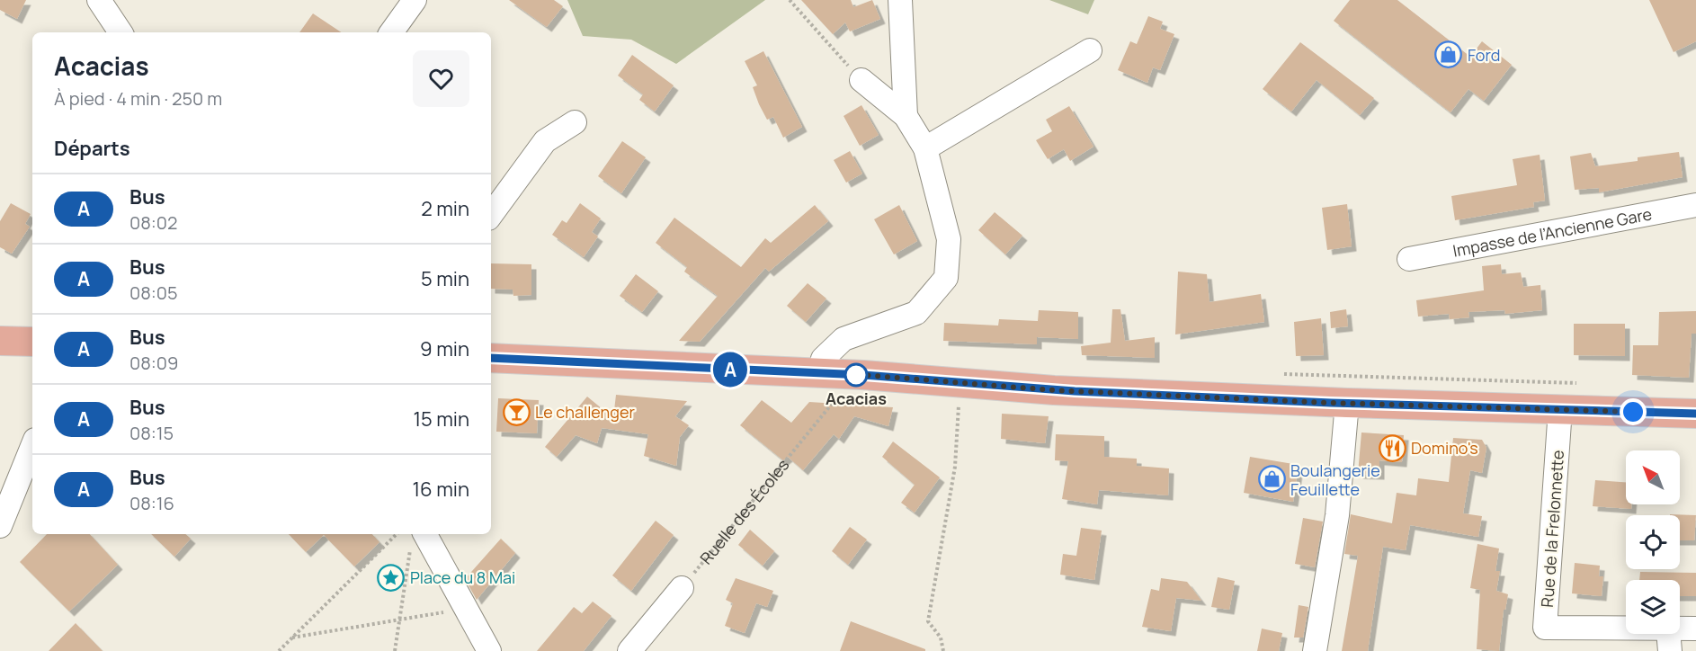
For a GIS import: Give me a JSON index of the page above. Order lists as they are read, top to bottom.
{
  "streets": {
    "street": ["Impasse de l’Ancienne Gare", "Rue de la Frelonnette"],
    "path": ["Ruelle des Écoles"]
  },
  "places": {
    "shop": ["Ford", "Boulangerie Feuillette"],
    "other": ["Acacias"],
    "bar": ["Le challenger"],
    "restaurant": ["Domino's"],
    "place": ["Place du 8 Mai"]
  },
  "lines": ["bus line A"],
  "north": "top left",
  "page": {
    "on_map": "A",
    "heading": [
      ["Acacias", "À pied · 4 min · 250 m"],
      "Départs"
    ],
    "list": [
      {
        "mark": "A",
        "name": "Bus",
        "note": "08:02",
        "value": "2 min"
      },
      {
        "mark": "A",
        "name": "Bus",
        "note": "08:05",
        "value": "5 min"
      },
      {
        "mark": "A",
        "name": "Bus",
        "note": "08:09",
        "value": "9 min"
      },
      {
        "mark": "A",
        "name": "Bus",
        "note": "08:15",
        "value": "15 min"
      },
      {
        "mark": "A",
        "name": "Bus",
        "note": "08:16",
        "value": "16 min"
      }
    ]
  }
}
